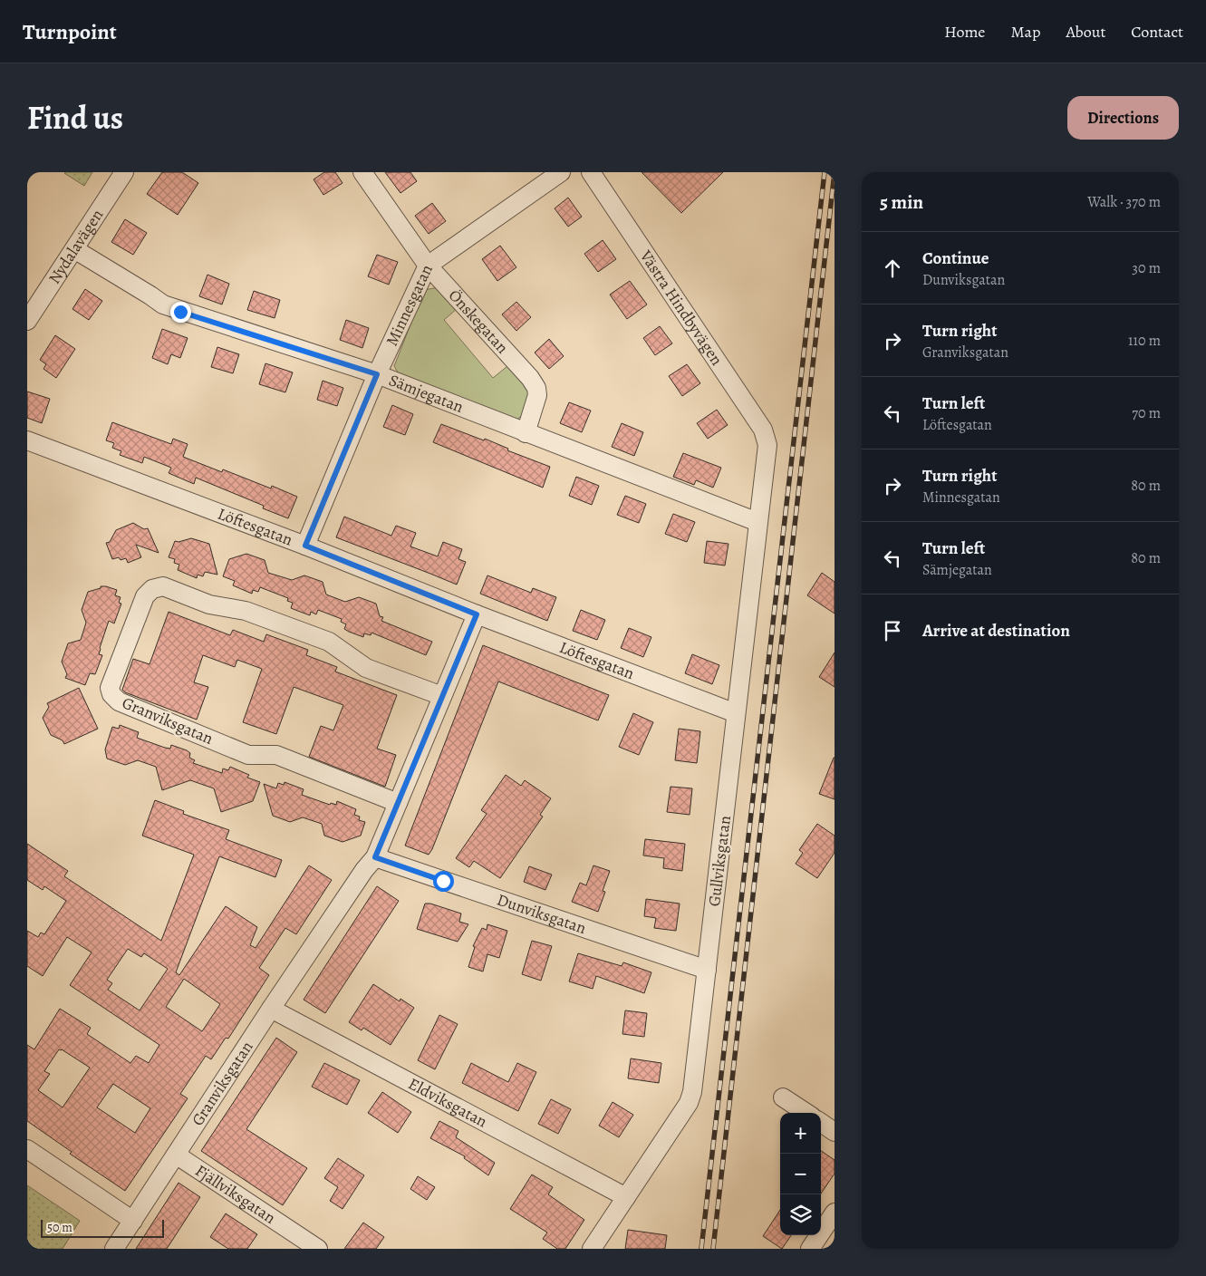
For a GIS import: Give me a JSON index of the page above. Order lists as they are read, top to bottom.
{
  "streets": {
    "street": [
      "Nydalavägen",
      "Minnesgatan",
      "Västra Hindbyvägen",
      "Önskegatan",
      "Sämjegatan",
      "Löftesgatan",
      "Granviksgatan",
      "Gullviksgatan",
      "Dunviksgatan",
      "Eldviksgatan",
      "Fjällviksgatan"
    ]
  },
  "crossings": [
    ["Nydalavägen", "Sämjegatan"],
    ["Minnesgatan", "Önskegatan"],
    ["Minnesgatan", "Sämjegatan"],
    ["Minnesgatan", "Löftesgatan"],
    ["Västra Hindbyvägen", "Gullviksgatan"],
    ["Önskegatan", "Sämjegatan"],
    ["Sämjegatan", "Gullviksgatan"],
    ["Löftesgatan", "Granviksgatan"],
    ["Löftesgatan", "Gullviksgatan"],
    ["Granviksgatan", "Dunviksgatan"],
    ["Granviksgatan", "Eldviksgatan"],
    ["Granviksgatan", "Fjällviksgatan"],
    ["Gullviksgatan", "Dunviksgatan"],
    ["Gullviksgatan", "Eldviksgatan"]
  ],
  "scale_bar": "50 m",
  "page": {
    "header": "Turnpoint",
    "nav": [
      "Home",
      "Map",
      "About",
      "Contact"
    ],
    "title": "Find us",
    "buttons": "Directions",
    "heading": ["5 min", "Walk · 370 m"],
    "list": [
      ["Continue", "Dunviksgatan", "30 m"],
      ["Turn right", "Granviksgatan", "110 m"],
      ["Turn left", "Löftesgatan", "70 m"],
      ["Turn right", "Minnesgatan", "80 m"],
      ["Turn left", "Sämjegatan", "80 m"],
      "Arrive at destination"
    ],
    "map_buttons": ["+", "−"],
    "scale": "50 m"
  }
}
